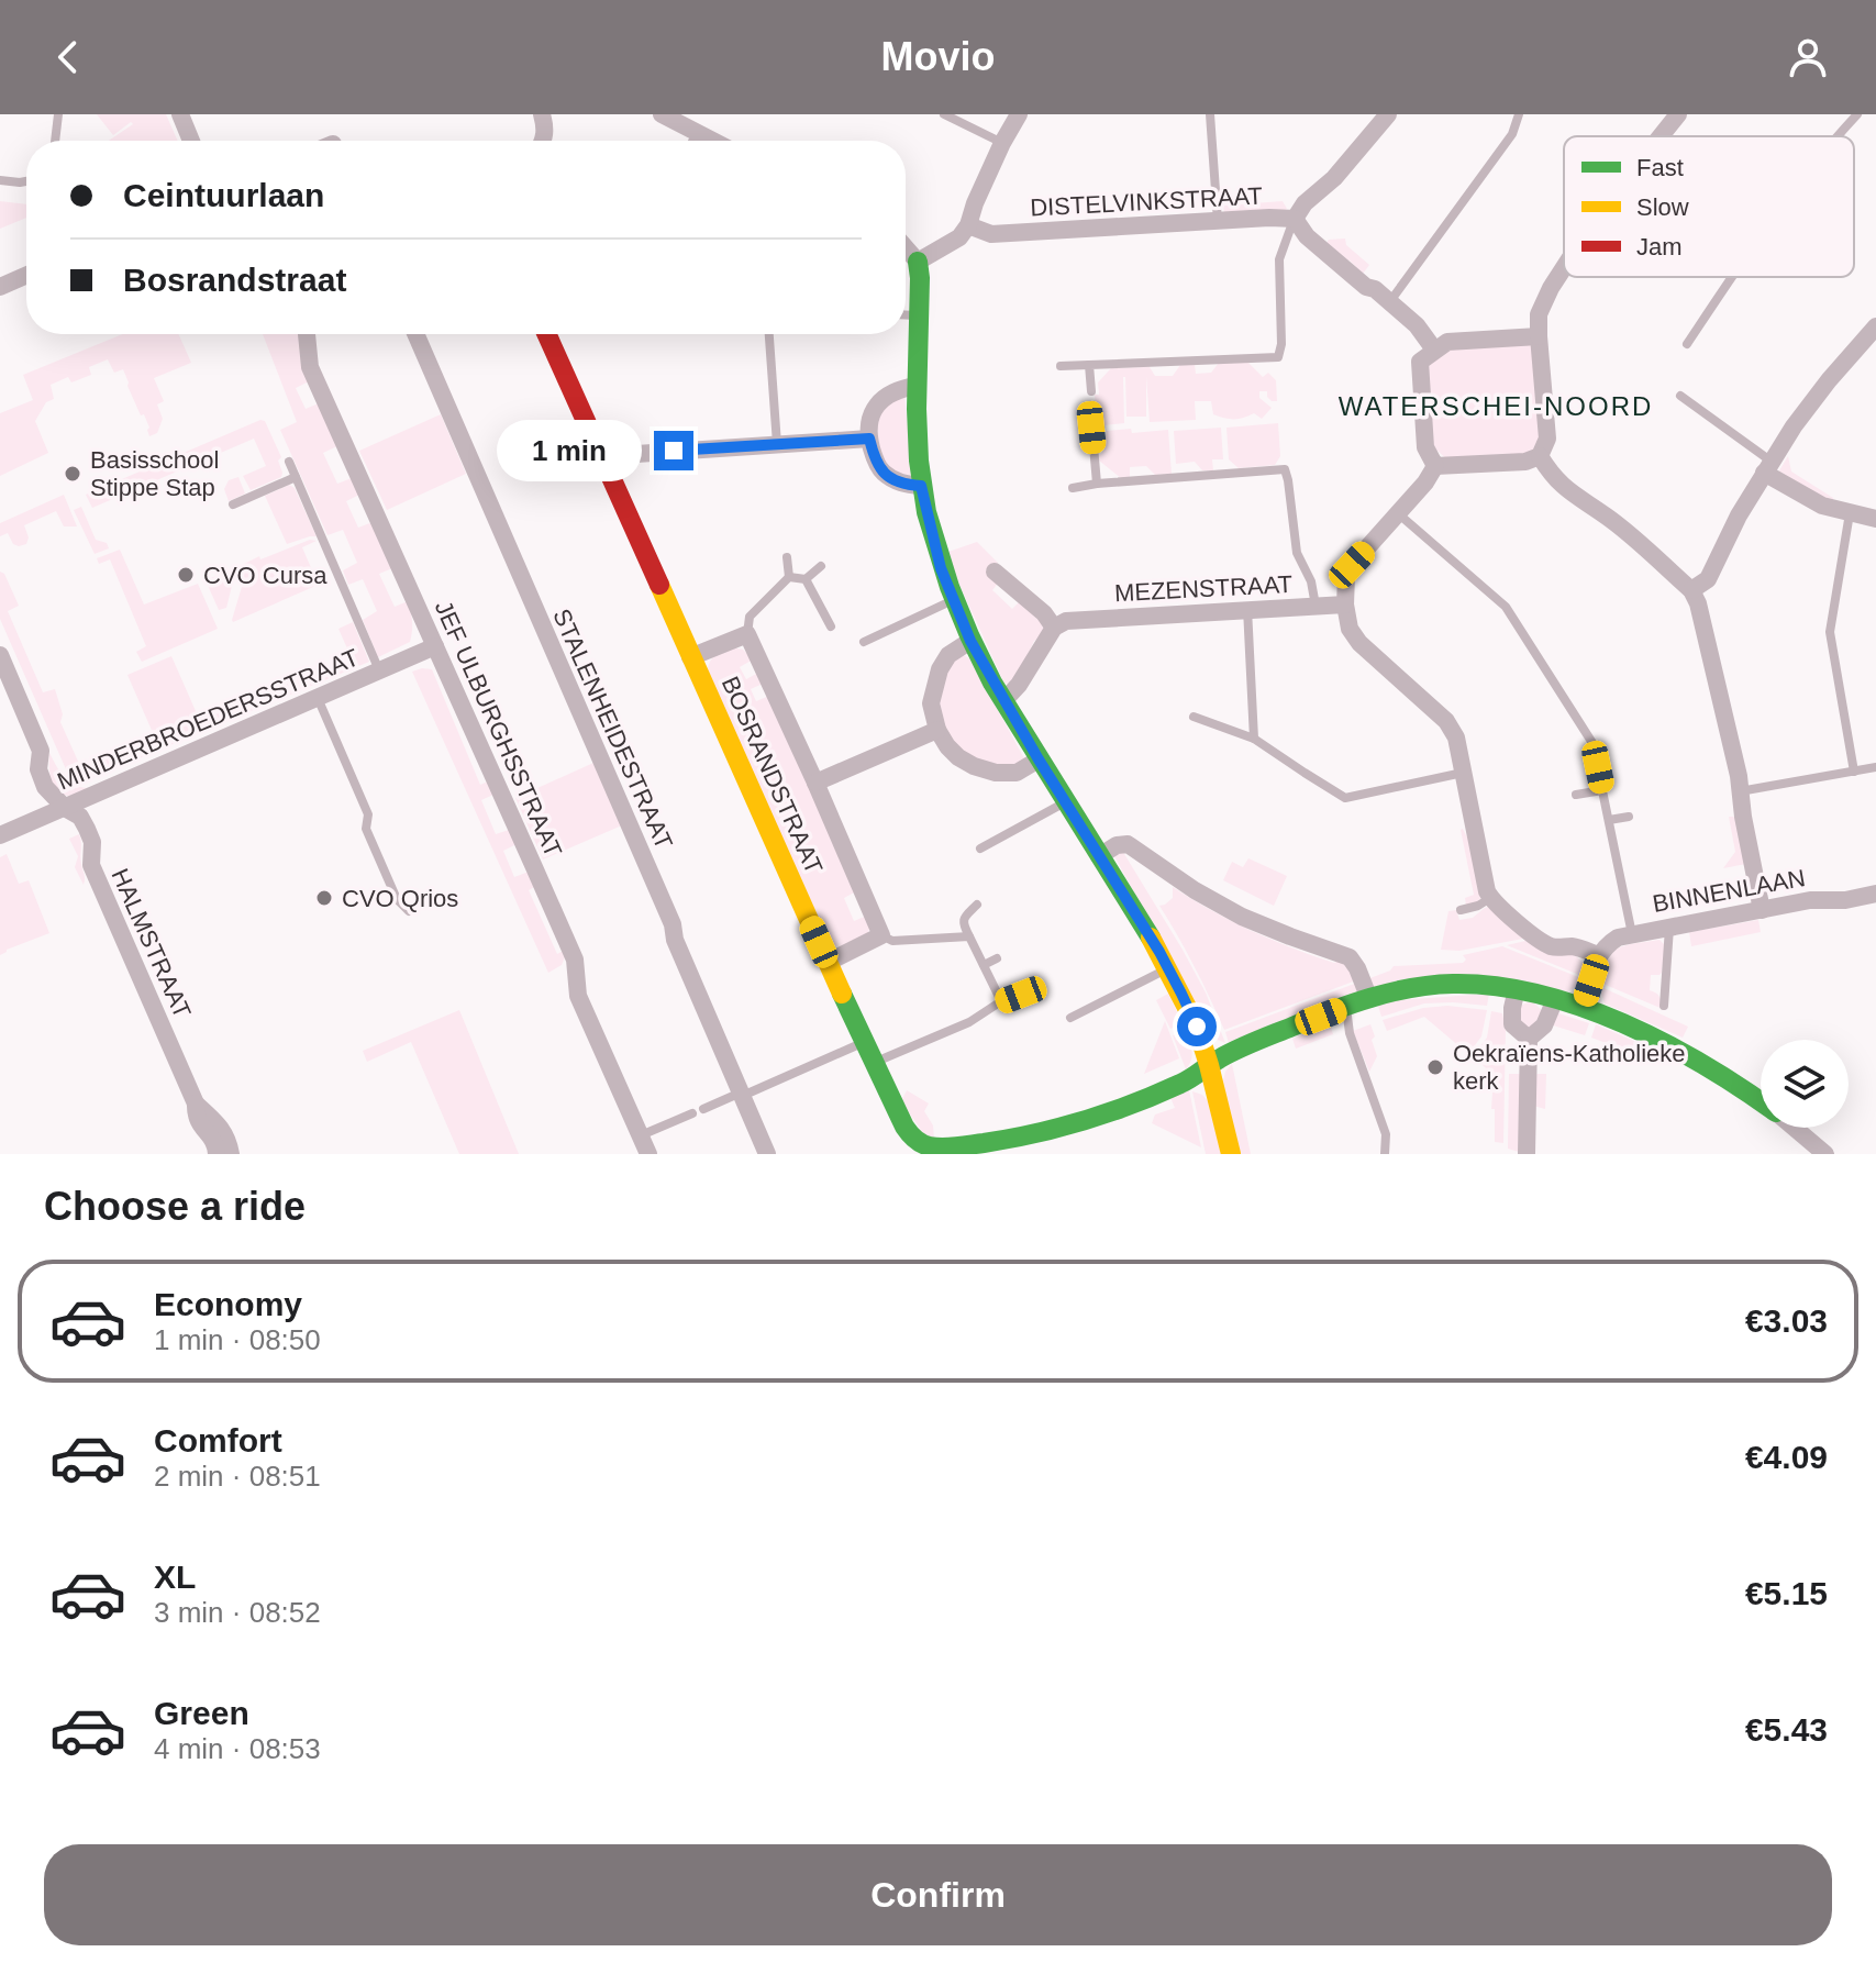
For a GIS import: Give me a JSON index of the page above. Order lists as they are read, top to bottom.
{
  "streets": {
    "street": [
      "DISTELVINKSTRAAT",
      "MEZENSTRAAT",
      "MINDERBROEDERSSTRAAT",
      "JEF ULBURGHSSTRAAT",
      "STALENHEIDESTRAAT",
      "BOSRANDSTRAAT",
      "BINNENLAAN",
      "HALMSTRAAT"
    ]
  },
  "crossings": [
    ["MINDERBROEDERSSTRAAT", "JEF ULBURGHSSTRAAT"],
    ["MINDERBROEDERSSTRAAT", "HALMSTRAAT"]
  ],
  "districts": ["WATERSCHEI-NOORD"],
  "places": [
    "Basisschool Stippe Stap",
    "CVO Cursa",
    "CVO Qrios",
    "Oekraïens-Katholieke kerk"
  ],
  "legend": ["Fast", "Slow", "Jam"],
  "page": {
    "header": "Movio",
    "banner": ["Ceintuurlaan", "Bosrandstraat"],
    "bubble": "1 min",
    "heading": "Choose a ride",
    "list": [
      {
        "name": "Economy",
        "note": "1 min · 08:50",
        "value": "€3.03"
      },
      {
        "name": "Comfort",
        "note": "2 min · 08:51",
        "value": "€4.09"
      },
      {
        "name": "XL",
        "note": "3 min · 08:52",
        "value": "€5.15"
      },
      {
        "name": "Green",
        "note": "4 min · 08:53",
        "value": "€5.43"
      }
    ],
    "buttons": "Confirm"
  }
}
